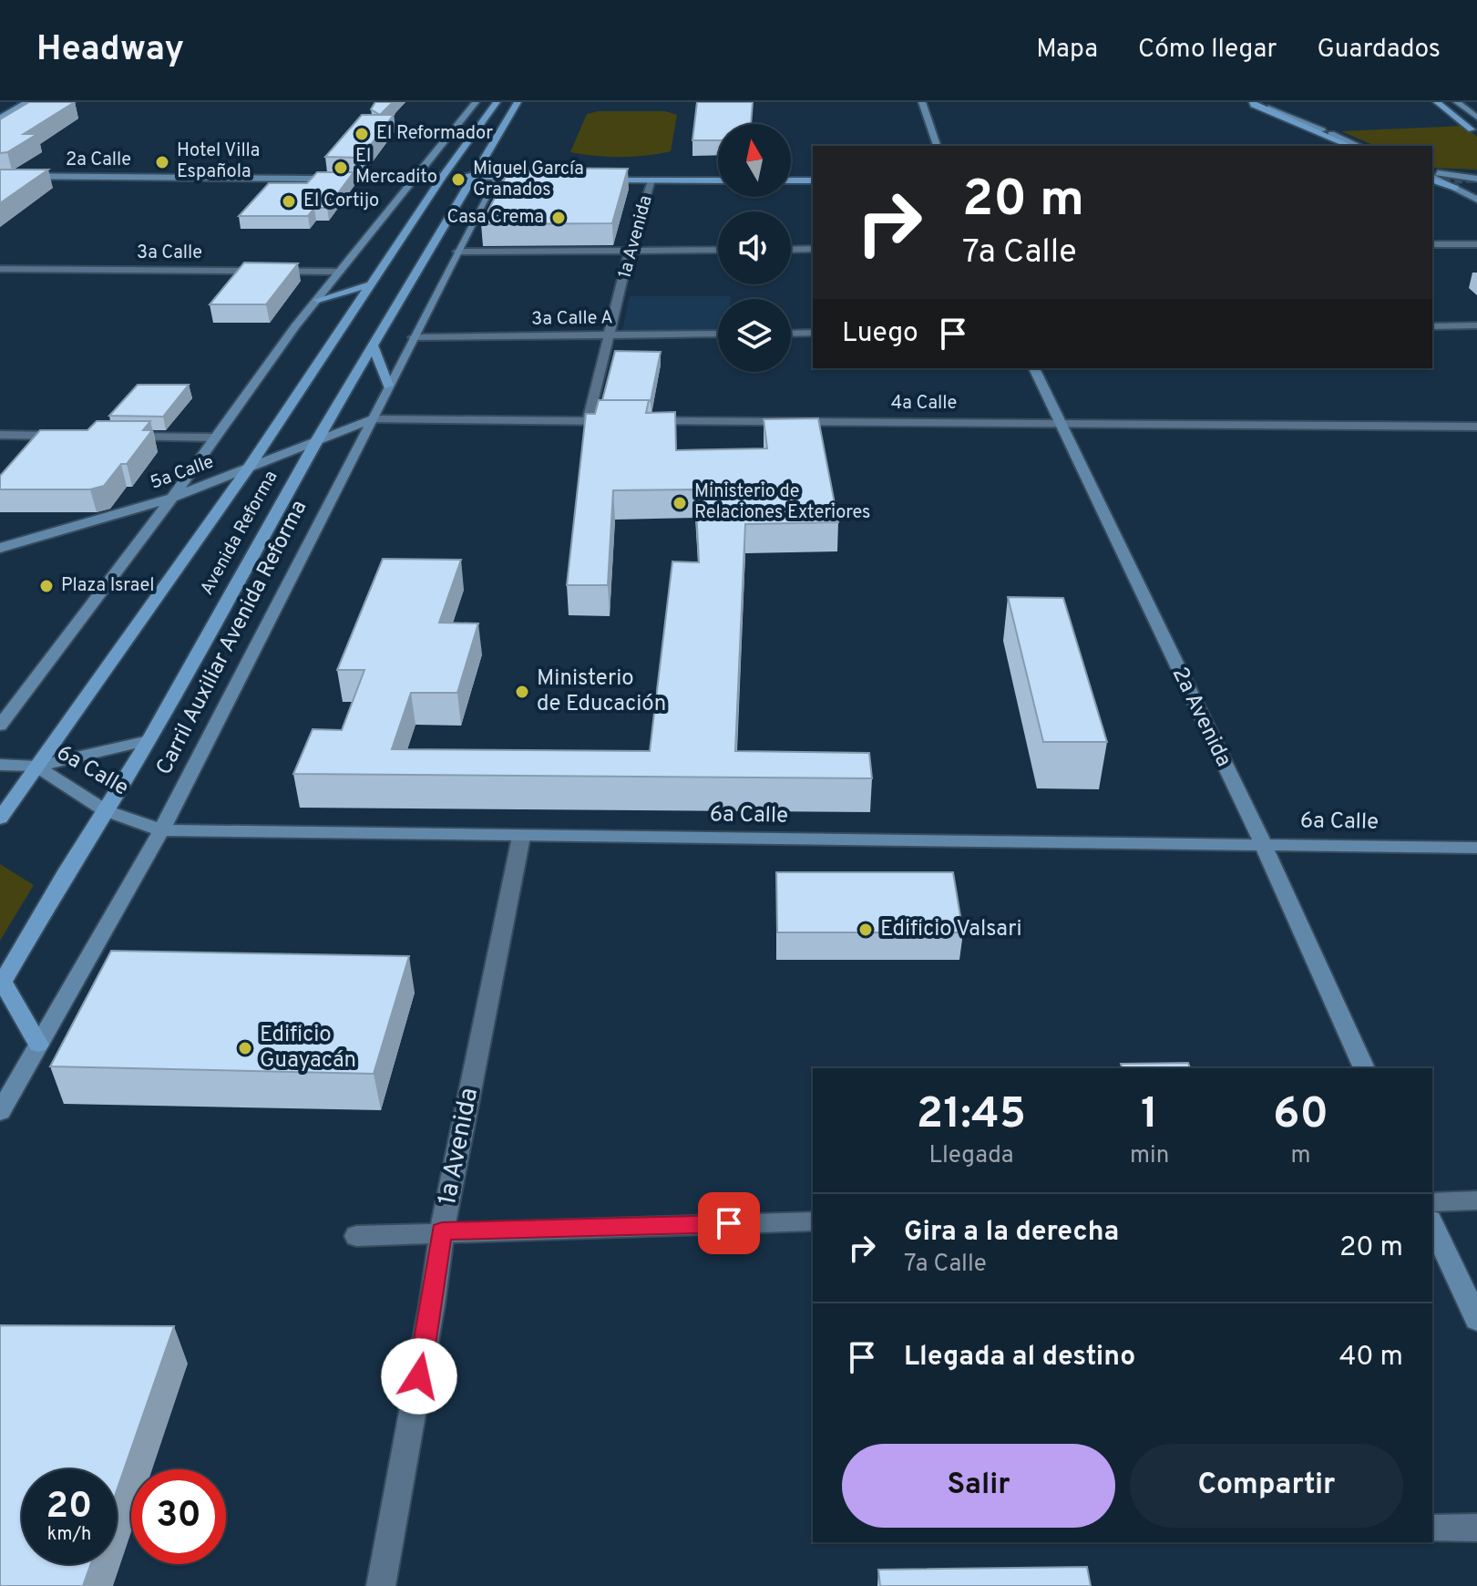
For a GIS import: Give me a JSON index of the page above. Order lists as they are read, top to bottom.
{
  "streets": {
    "main road": ["2a Calle", "Avenida Reforma"],
    "street": [
      "1a Avenida",
      "3a Calle",
      "3a Calle A",
      "4a Calle",
      "5a Calle",
      "Carril Auxiliar Avenida Reforma",
      "2a Avenida",
      "6a Calle"
    ]
  },
  "crossings": [
    ["2a Calle", "Avenida Reforma"],
    ["2a Calle", "Carril Auxiliar Avenida Reforma"],
    ["1a Avenida", "3a Calle A"],
    ["1a Avenida", "6a Calle"],
    ["3a Calle A", "Carril Auxiliar Avenida Reforma"],
    ["4a Calle", "2a Avenida"],
    ["5a Calle", "Avenida Reforma"],
    ["5a Calle", "Carril Auxiliar Avenida Reforma"],
    ["Avenida Reforma", "6a Calle"],
    ["Carril Auxiliar Avenida Reforma", "6a Calle"],
    ["2a Avenida", "6a Calle"]
  ],
  "places": [
    "El Reformador",
    "Hotel Villa Española",
    "El Mercadito",
    "Miguel García Granados",
    "El Cortijo",
    "Casa Crema",
    "Ministerio de Relaciones Exteriores",
    "Plaza Israel",
    "Ministerio de Educación",
    "Edificio Valsari",
    "Edificio Guayacán"
  ],
  "north": "top",
  "page": {
    "header": "Headway",
    "nav": ["Mapa", "Cómo llegar", "Guardados"],
    "turn": ["20 m", "7a Calle"],
    "then": "Luego",
    "eta": [
      "21:45",
      "Llegada",
      "1",
      "min",
      "60",
      "m"
    ],
    "list": [
      {
        "name": "Gira a la derecha",
        "note": "7a Calle",
        "value": "20 m"
      },
      {
        "name": "Llegada al destino",
        "value": "40 m"
      }
    ],
    "buttons": ["Salir", "Compartir"],
    "speed": "20 km/h",
    "limit": "30"
  }
}
